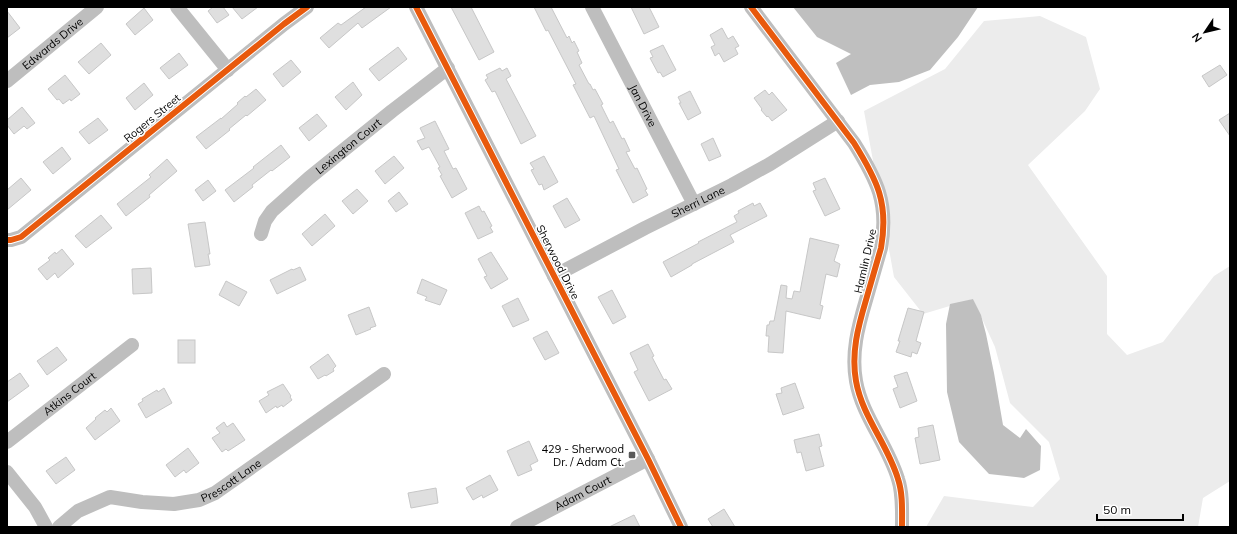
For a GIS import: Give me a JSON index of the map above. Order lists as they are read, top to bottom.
{
  "streets": {
    "street": [
      "Edwards Drive",
      "Jan Drive",
      "Rogers Street",
      "Lexington Court",
      "Sherri Lane",
      "Hamlin Drive",
      "Sherwood Drive",
      "Atkins Court",
      "Prescott Lane",
      "Adam Court"
    ]
  },
  "crossings": [
    ["Jan Drive", "Sherri Lane"],
    ["Lexington Court", "Sherwood Drive"],
    ["Sherri Lane", "Hamlin Drive"],
    ["Sherri Lane", "Sherwood Drive"],
    ["Sherwood Drive", "Adam Court"]
  ],
  "places": {
    "transit": ["429 - Sherwood Dr. / Adam Ct."]
  },
  "scale_bar": "50 m",
  "north": "bottom left"
}
